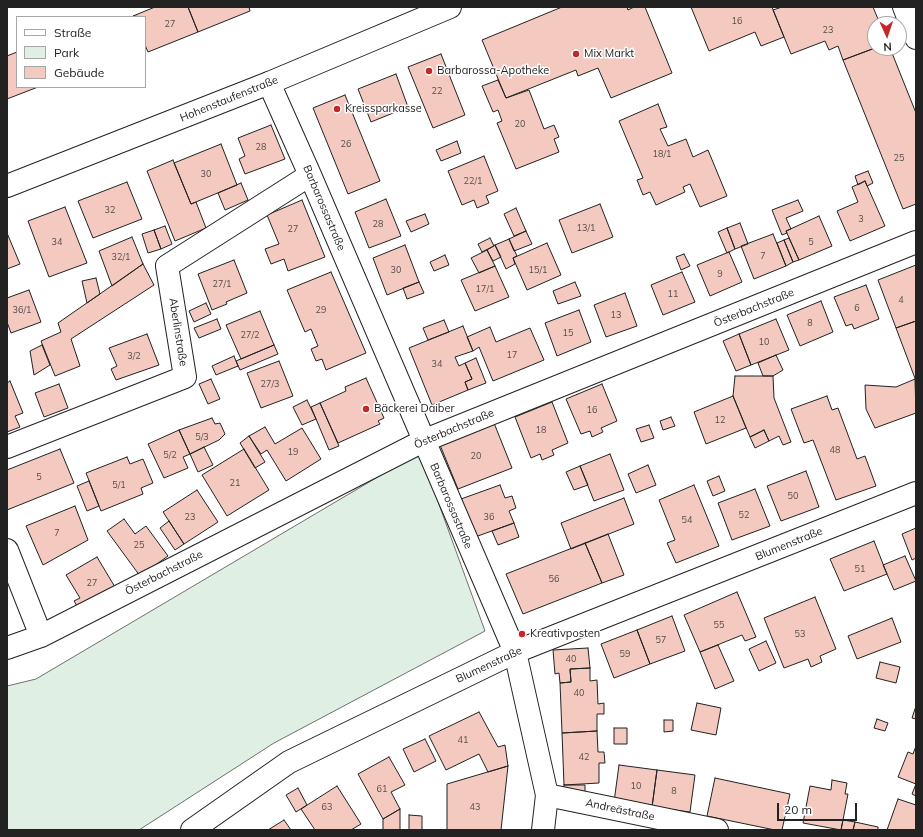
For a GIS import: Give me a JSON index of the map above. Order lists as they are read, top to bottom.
{
  "streets": {
    "street": [
      "Hohenstaufenstraße",
      "Barbarossastraße",
      "Österbachstraße",
      "Aberlinstraße",
      "Blumenstraße",
      "Andreästraße"
    ]
  },
  "crossings": [
    ["Hohenstaufenstraße", "Barbarossastraße"],
    ["Barbarossastraße", "Österbachstraße"],
    ["Barbarossastraße", "Aberlinstraße"],
    ["Barbarossastraße", "Blumenstraße"],
    ["Barbarossastraße", "Andreästraße"]
  ],
  "places": [
    "Mix Markt",
    "Barbarossa-Apotheke",
    "Kreissparkasse",
    "Bäckerei Daiber",
    "Kreativposten"
  ],
  "house_numbers": [
    "16",
    "27",
    "23",
    "22",
    "20",
    "26",
    "28",
    "18/1",
    "25",
    "30",
    "22/1",
    "32",
    "3",
    "28",
    "13/1",
    "27",
    "34",
    "5",
    "7",
    "32/1",
    "30",
    "15/1",
    "9",
    "27/1",
    "17/1",
    "11",
    "4",
    "6",
    "36/1",
    "29",
    "13",
    "8",
    "15",
    "27/2",
    "10",
    "17",
    "3/2",
    "34",
    "27/3",
    "16",
    "12",
    "18",
    "5/3",
    "48",
    "19",
    "5/2",
    "20",
    "5",
    "21",
    "5/1",
    "50",
    "52",
    "23",
    "36",
    "54",
    "7",
    "25",
    "51",
    "56",
    "27",
    "55",
    "53",
    "57",
    "59",
    "40",
    "40",
    "41",
    "42",
    "10",
    "61",
    "8",
    "63",
    "43"
  ],
  "legend": ["Straße", "Park", "Gebäude"],
  "scale_bar": "20 m",
  "north": "bottom"
}
